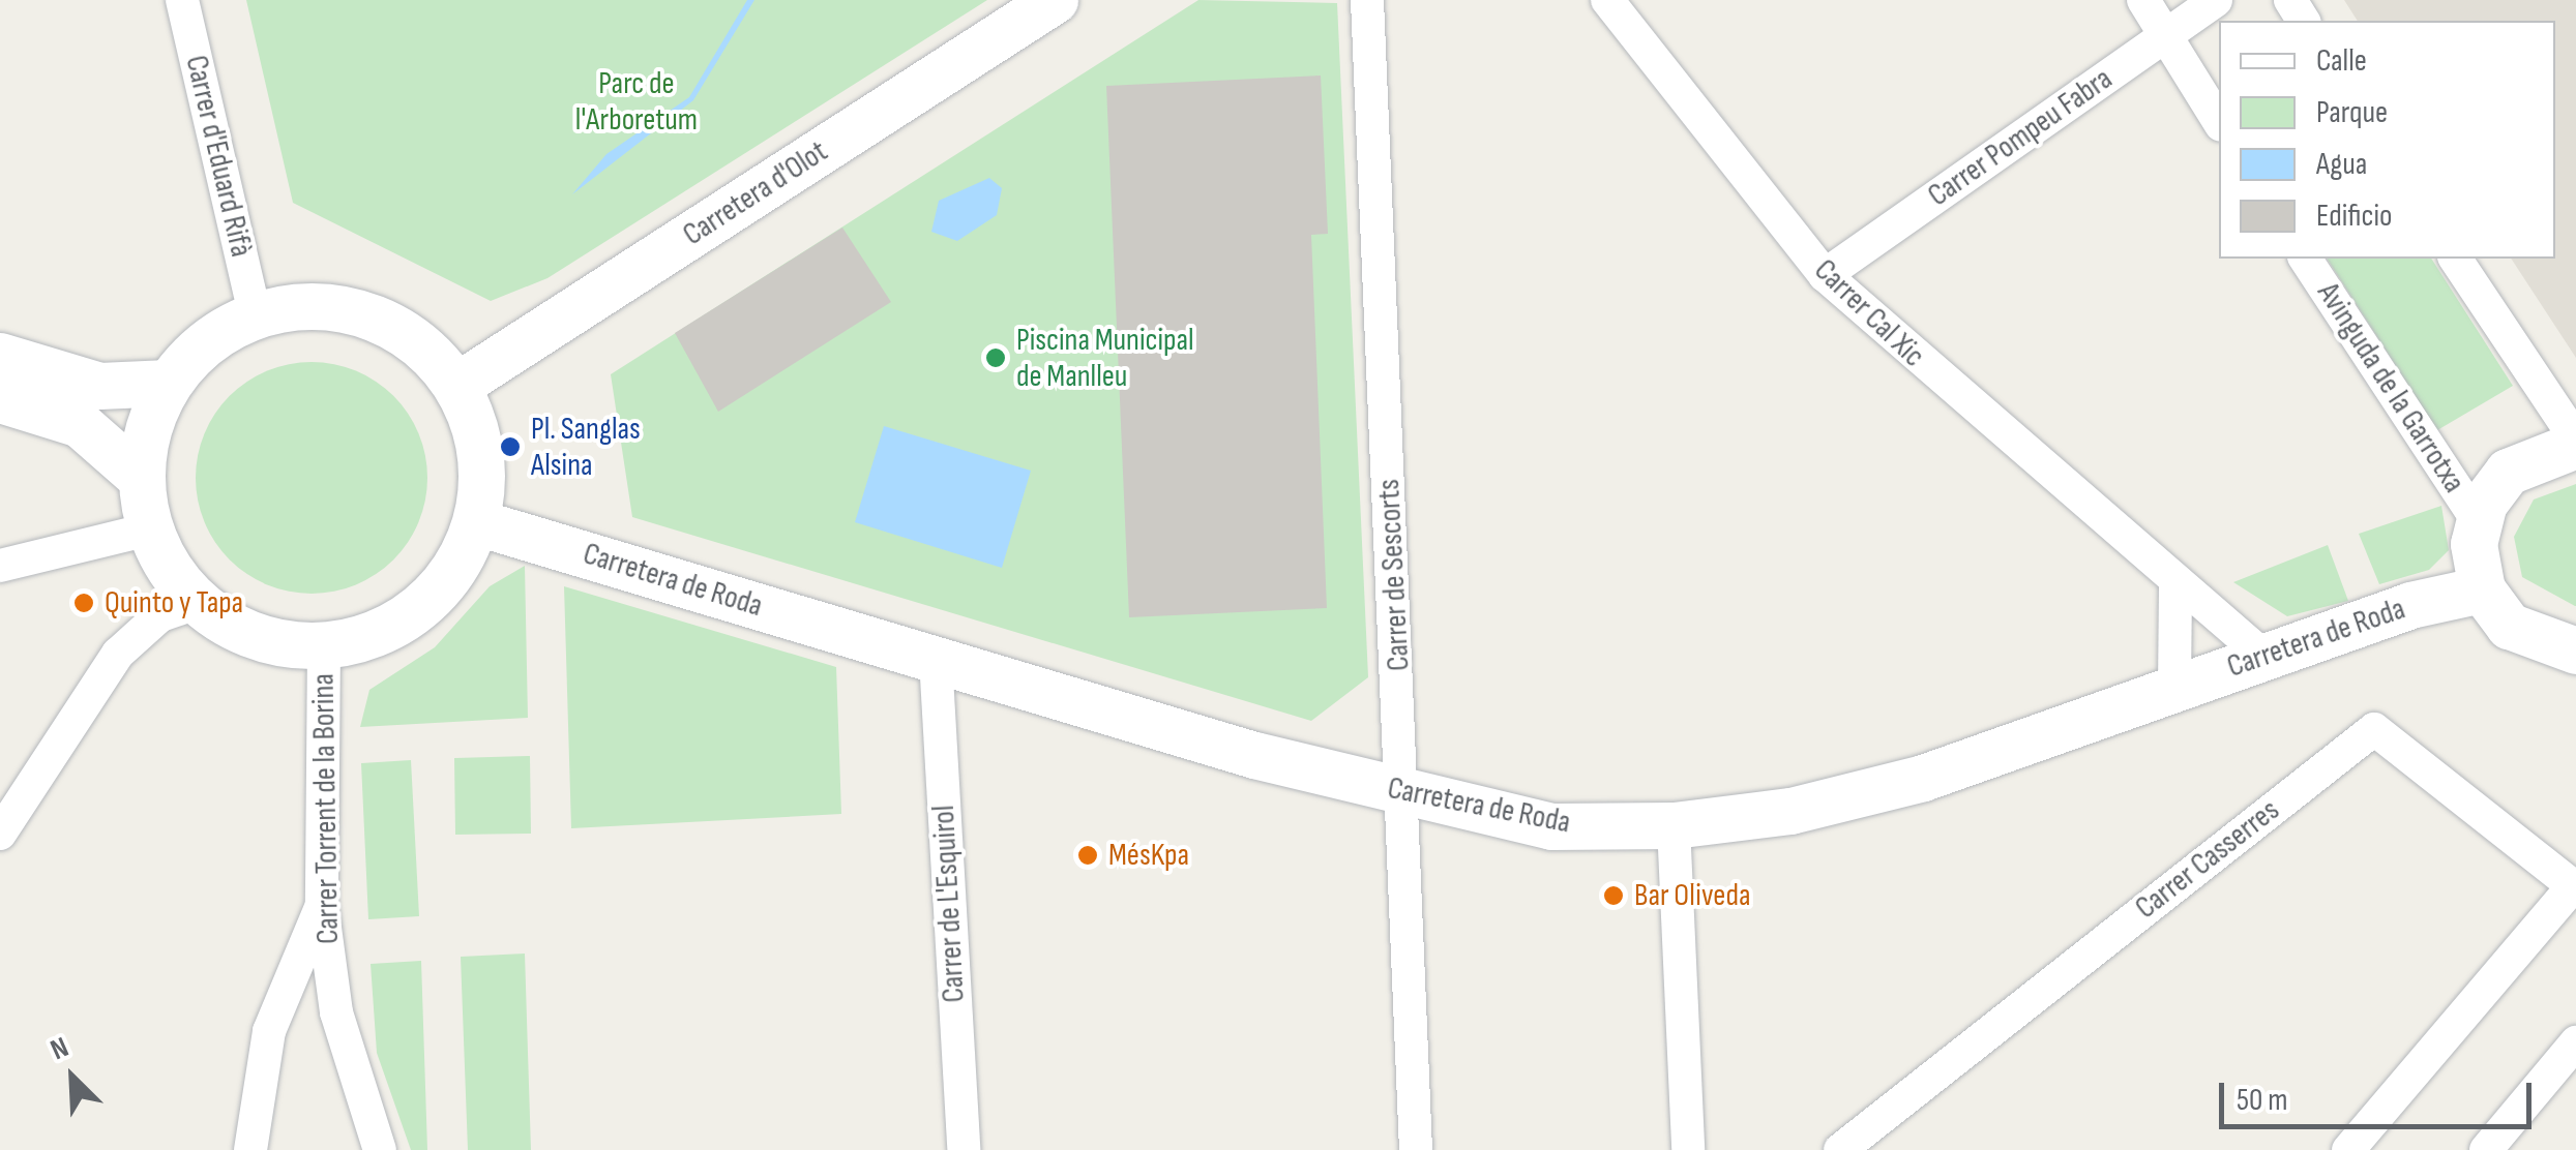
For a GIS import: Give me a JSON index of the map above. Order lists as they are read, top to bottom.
{
  "streets": {
    "street": [
      "Carrer Pompeu Fabra",
      "Carrer d'Eduard Rifà",
      "Carretera d'Olot",
      "Carrer Cal Xic",
      "Avinguda de la Garrotxa",
      "Carrer de Sescorts",
      "Carretera de Roda",
      "Carrer Torrent de la Borina",
      "Carrer Casserres",
      "Carrer de L'Esquirol"
    ]
  },
  "crossings": [
    ["Carrer Pompeu Fabra", "Carrer Cal Xic"],
    ["Carrer d'Eduard Rifà", "Carretera d'Olot"],
    ["Carrer d'Eduard Rifà", "Carretera de Roda"],
    ["Carrer d'Eduard Rifà", "Carrer Torrent de la Borina"],
    ["Carretera d'Olot", "Carretera de Roda"],
    ["Carretera d'Olot", "Carrer Torrent de la Borina"],
    ["Carrer Cal Xic", "Carretera de Roda"],
    ["Carrer de Sescorts", "Carretera de Roda"],
    ["Carretera de Roda", "Carrer Torrent de la Borina"],
    ["Carretera de Roda", "Carrer de L'Esquirol"]
  ],
  "parks": ["Parc de l'Arboretum"],
  "places": [
    "Piscina Municipal de Manlleu",
    "Pl. Sanglas Alsina",
    "Quinto y Tapa",
    "MésKpa",
    "Bar Oliveda"
  ],
  "legend": [
    "Calle",
    "Parque",
    "Agua",
    "Edificio"
  ],
  "scale_bar": "50 m",
  "north": "top left"
}
